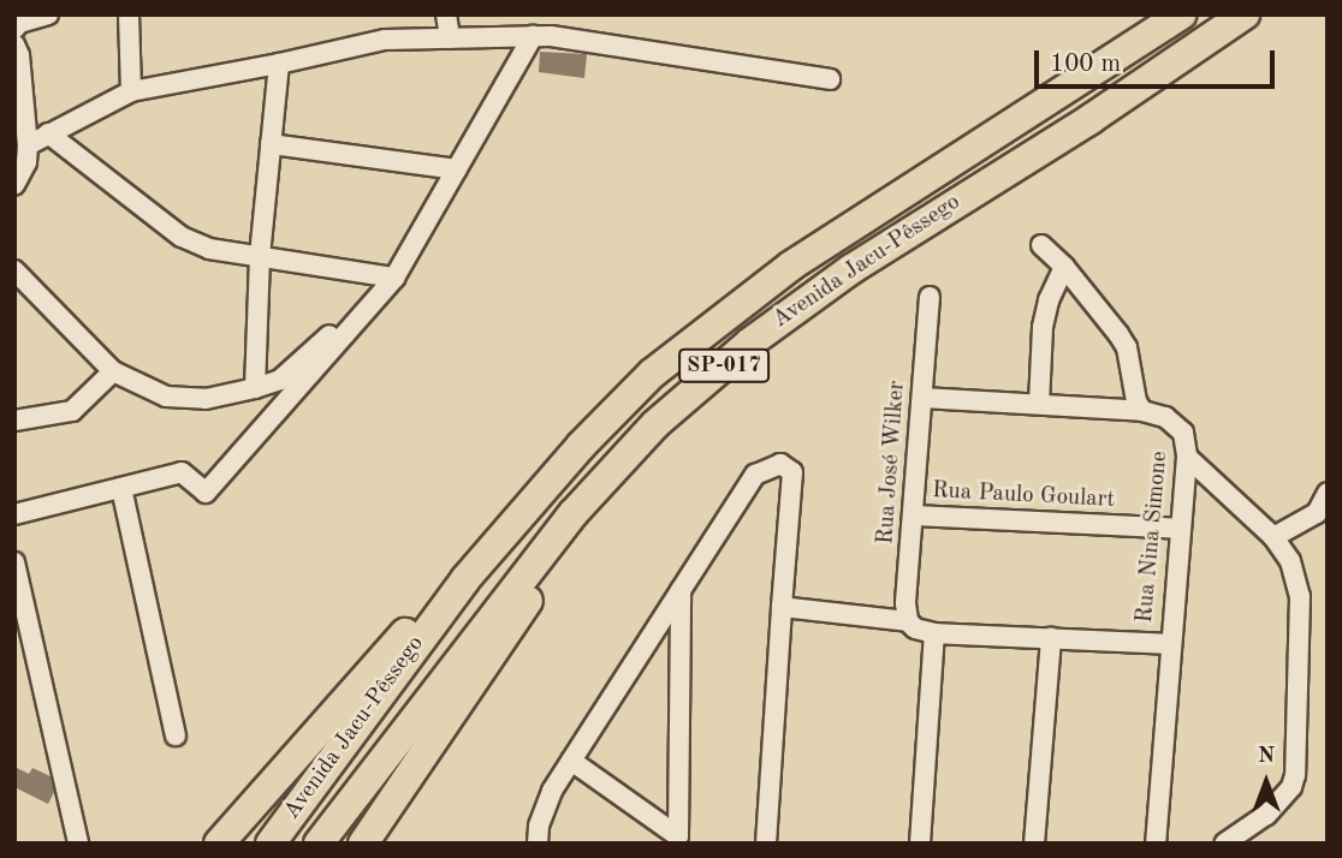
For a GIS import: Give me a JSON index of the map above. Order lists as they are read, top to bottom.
{
  "streets": {
    "highway": ["Avenida Jacu-Pêssego", "SP-017"],
    "street": ["Rua José Wilker", "Rua Paulo Goulart", "Rua Nina Simone"]
  },
  "crossings": [
    ["Rua José Wilker", "Rua Paulo Goulart"],
    ["Rua Paulo Goulart", "Rua Nina Simone"]
  ],
  "scale_bar": "100 m",
  "north": "top"
}
